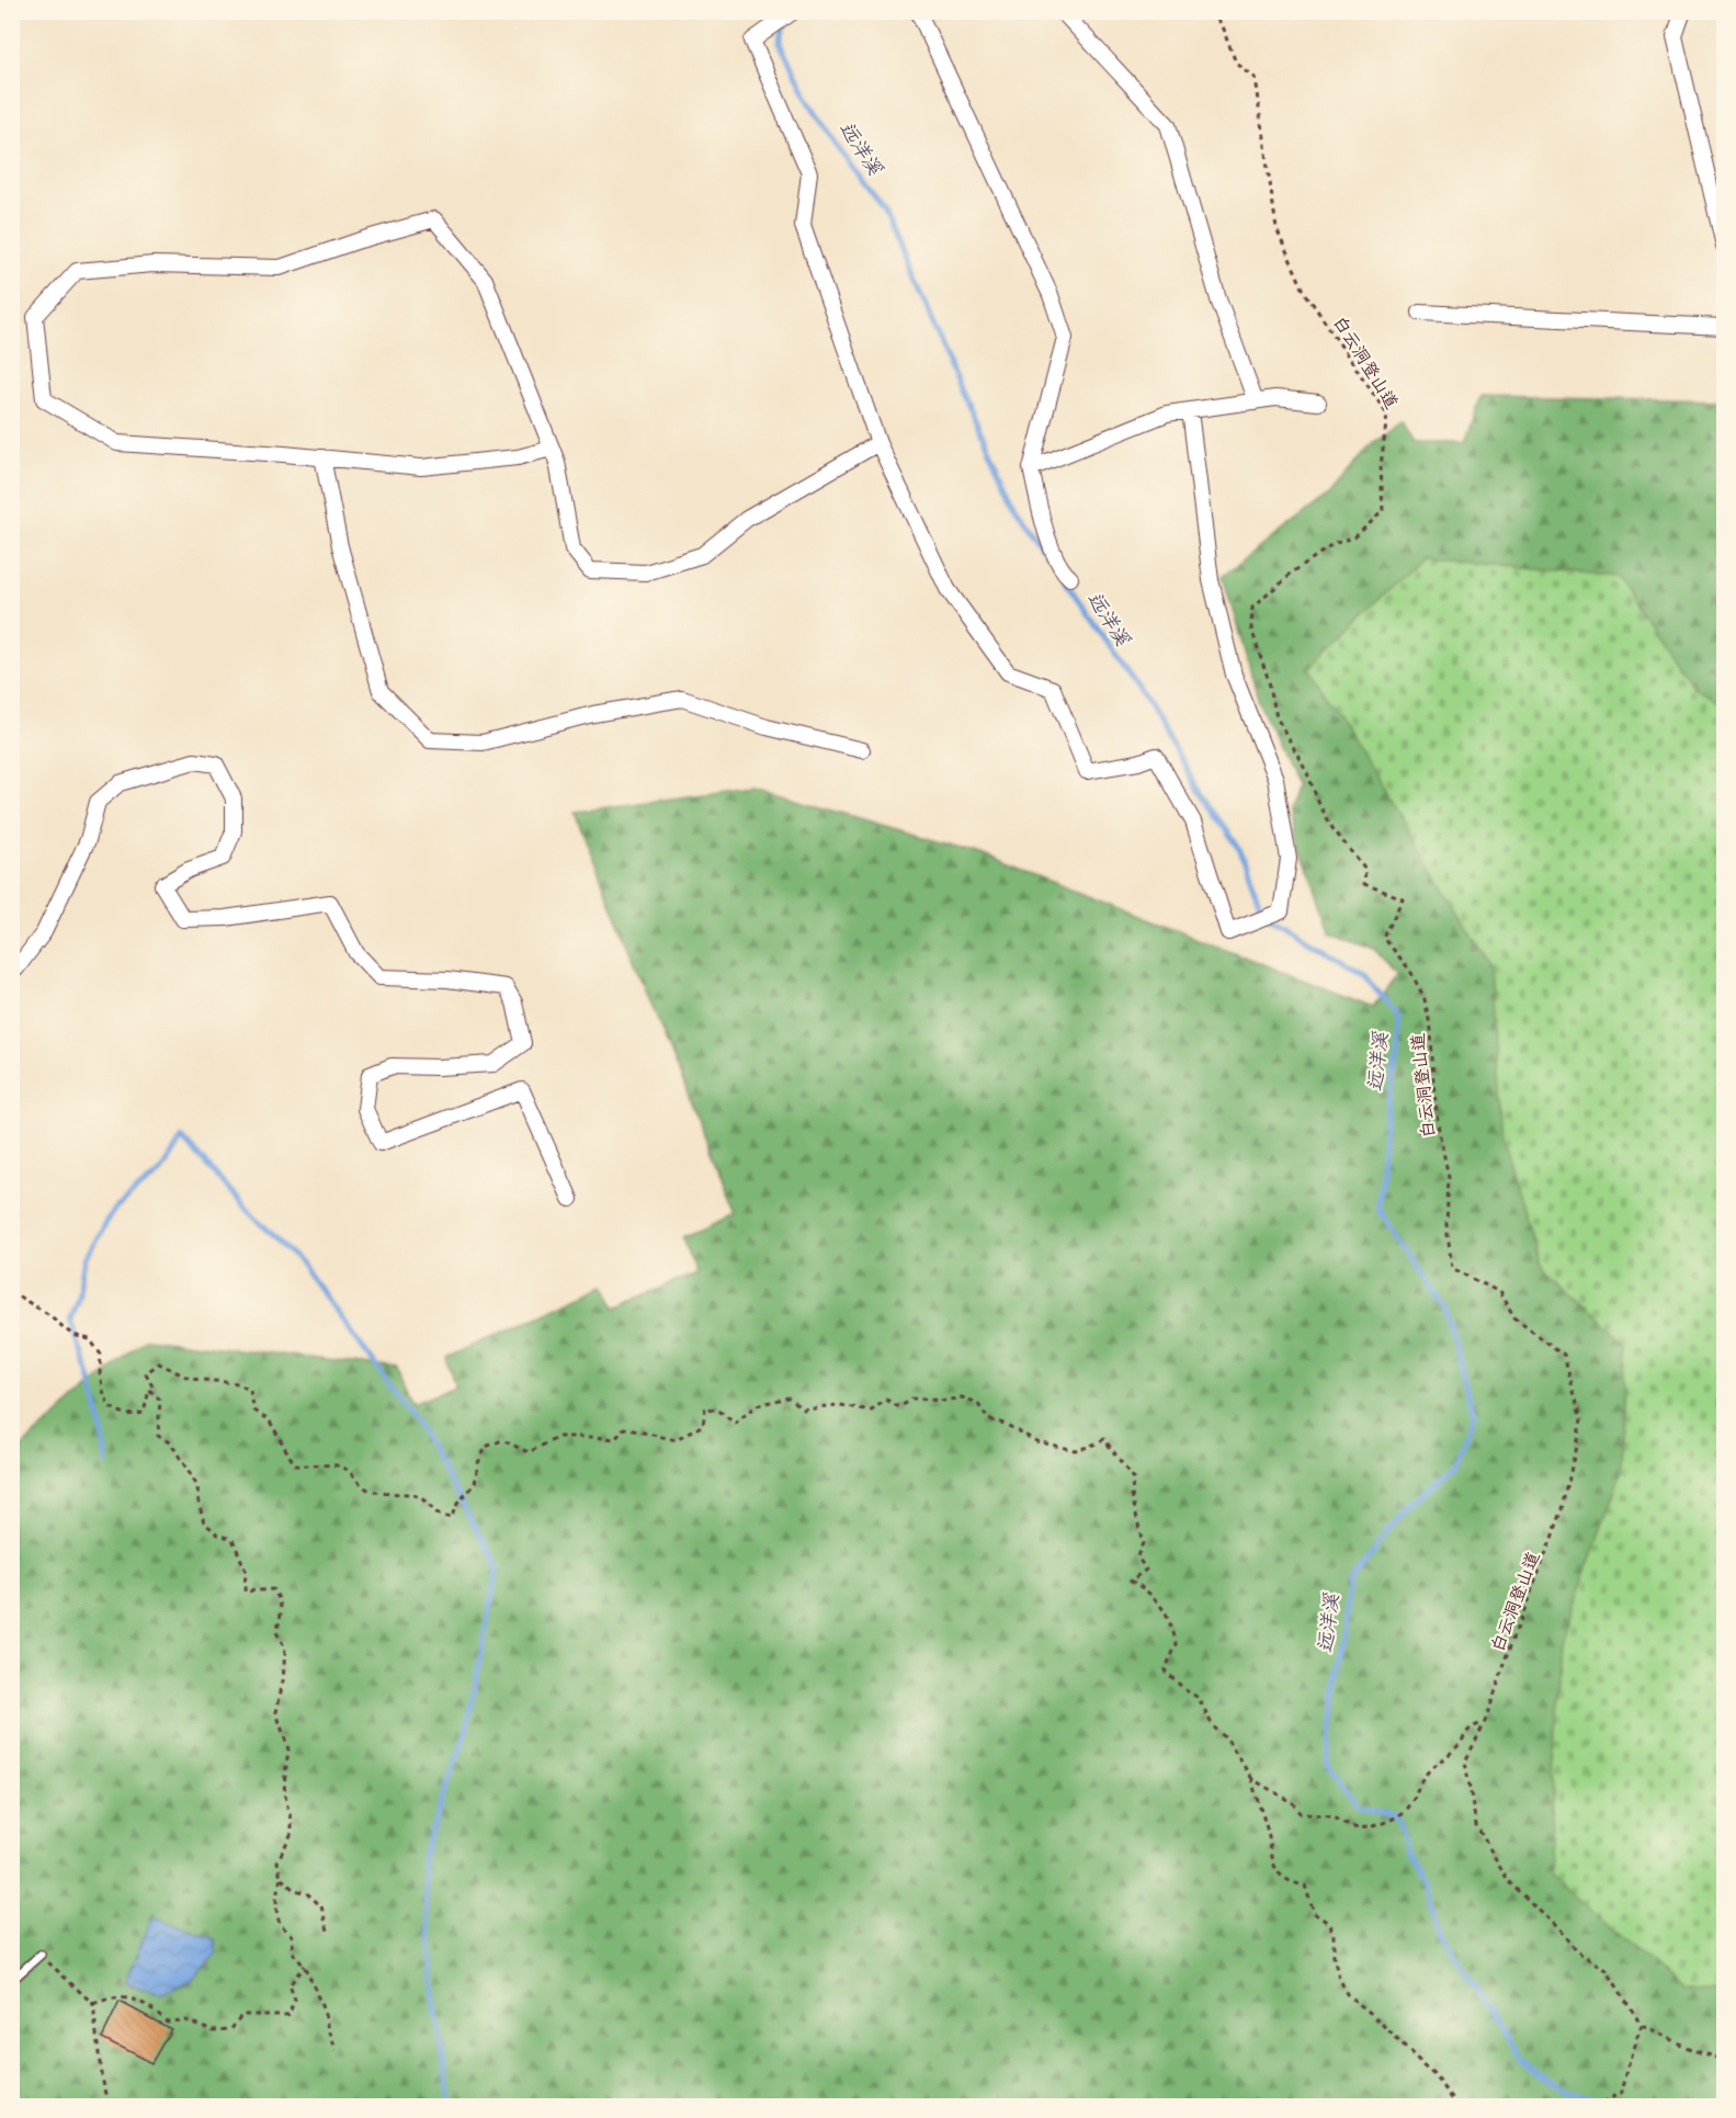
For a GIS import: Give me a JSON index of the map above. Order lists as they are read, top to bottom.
{
  "streets": {
    "path": ["白云洞登山道"]
  },
  "water": ["远洋溪"]
}
